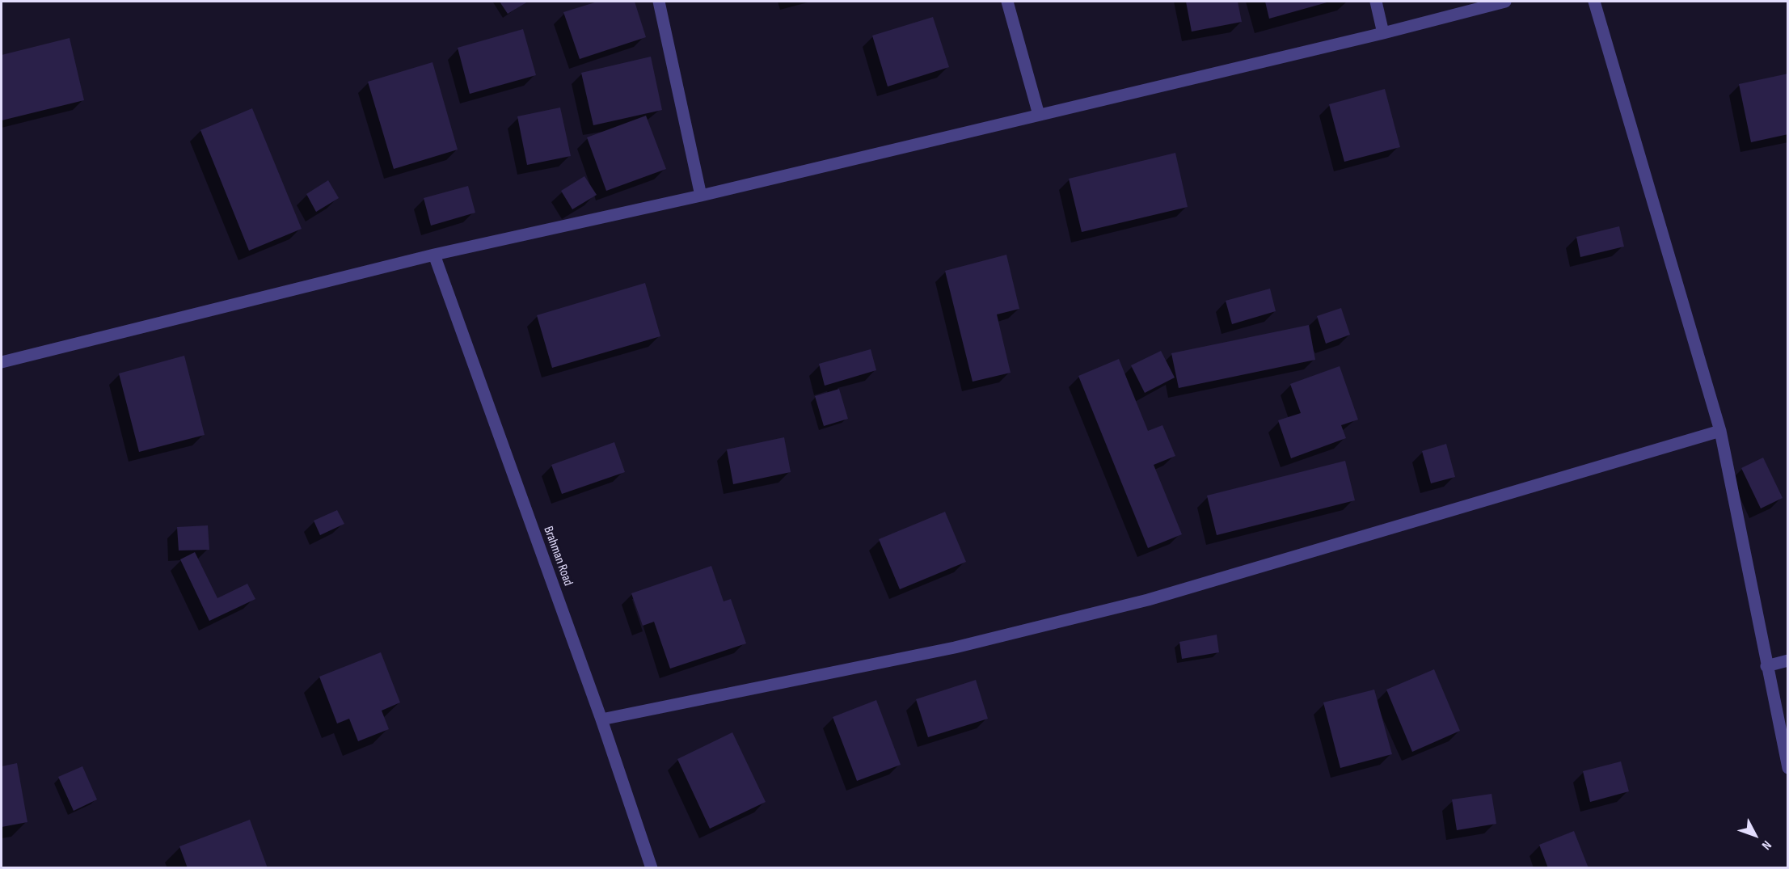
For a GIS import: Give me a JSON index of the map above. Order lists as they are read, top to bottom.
{
  "streets": {
    "street": ["Brahman Road"]
  },
  "north": "bottom right"
}
